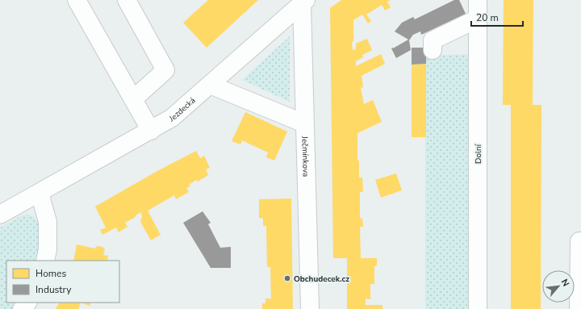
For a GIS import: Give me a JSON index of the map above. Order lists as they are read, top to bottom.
{
  "streets": {
    "street": ["Jezdecká", "Dolní", "Ječmínkova"]
  },
  "crossings": [
    ["Jezdecká", "Ječmínkova"]
  ],
  "places": ["Obchudecek.cz"],
  "legend": ["Homes", "Industry"],
  "scale_bar": "20 m",
  "north": "top right"
}
